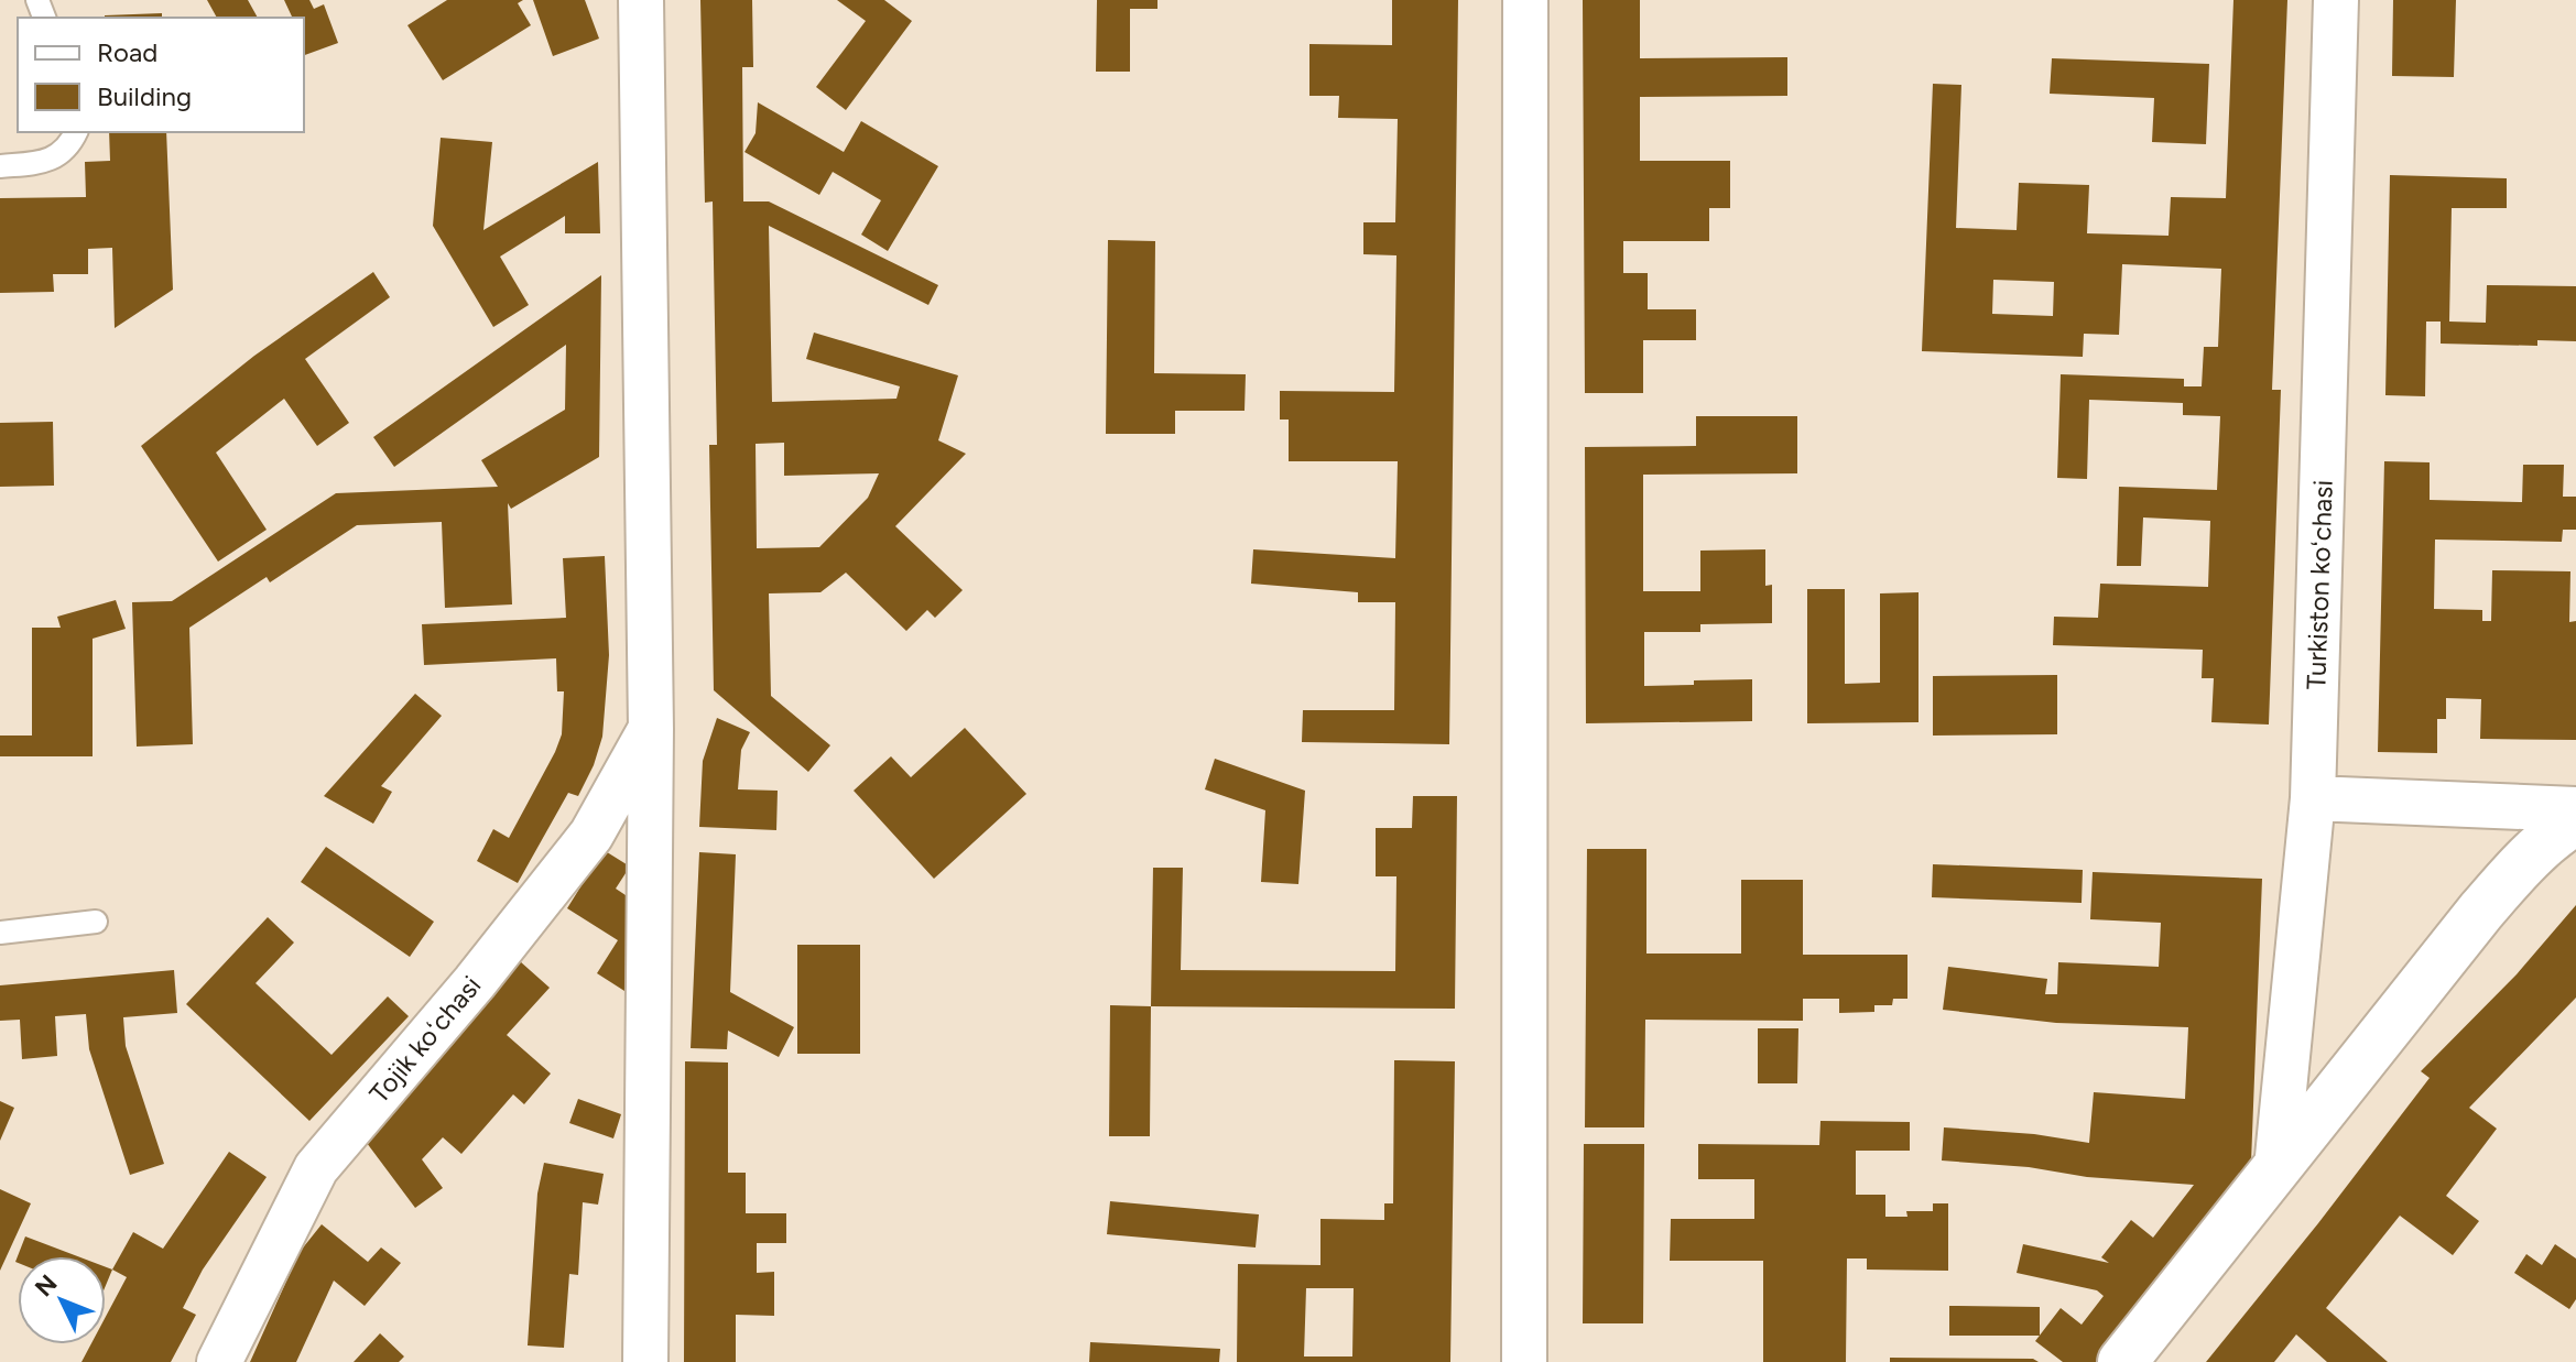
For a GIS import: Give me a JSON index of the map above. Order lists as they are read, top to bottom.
{
  "streets": {
    "street": ["Turkiston koʻchasi", "Tojik koʻchasi"]
  },
  "legend": ["Road", "Building"],
  "north": "top left"
}
